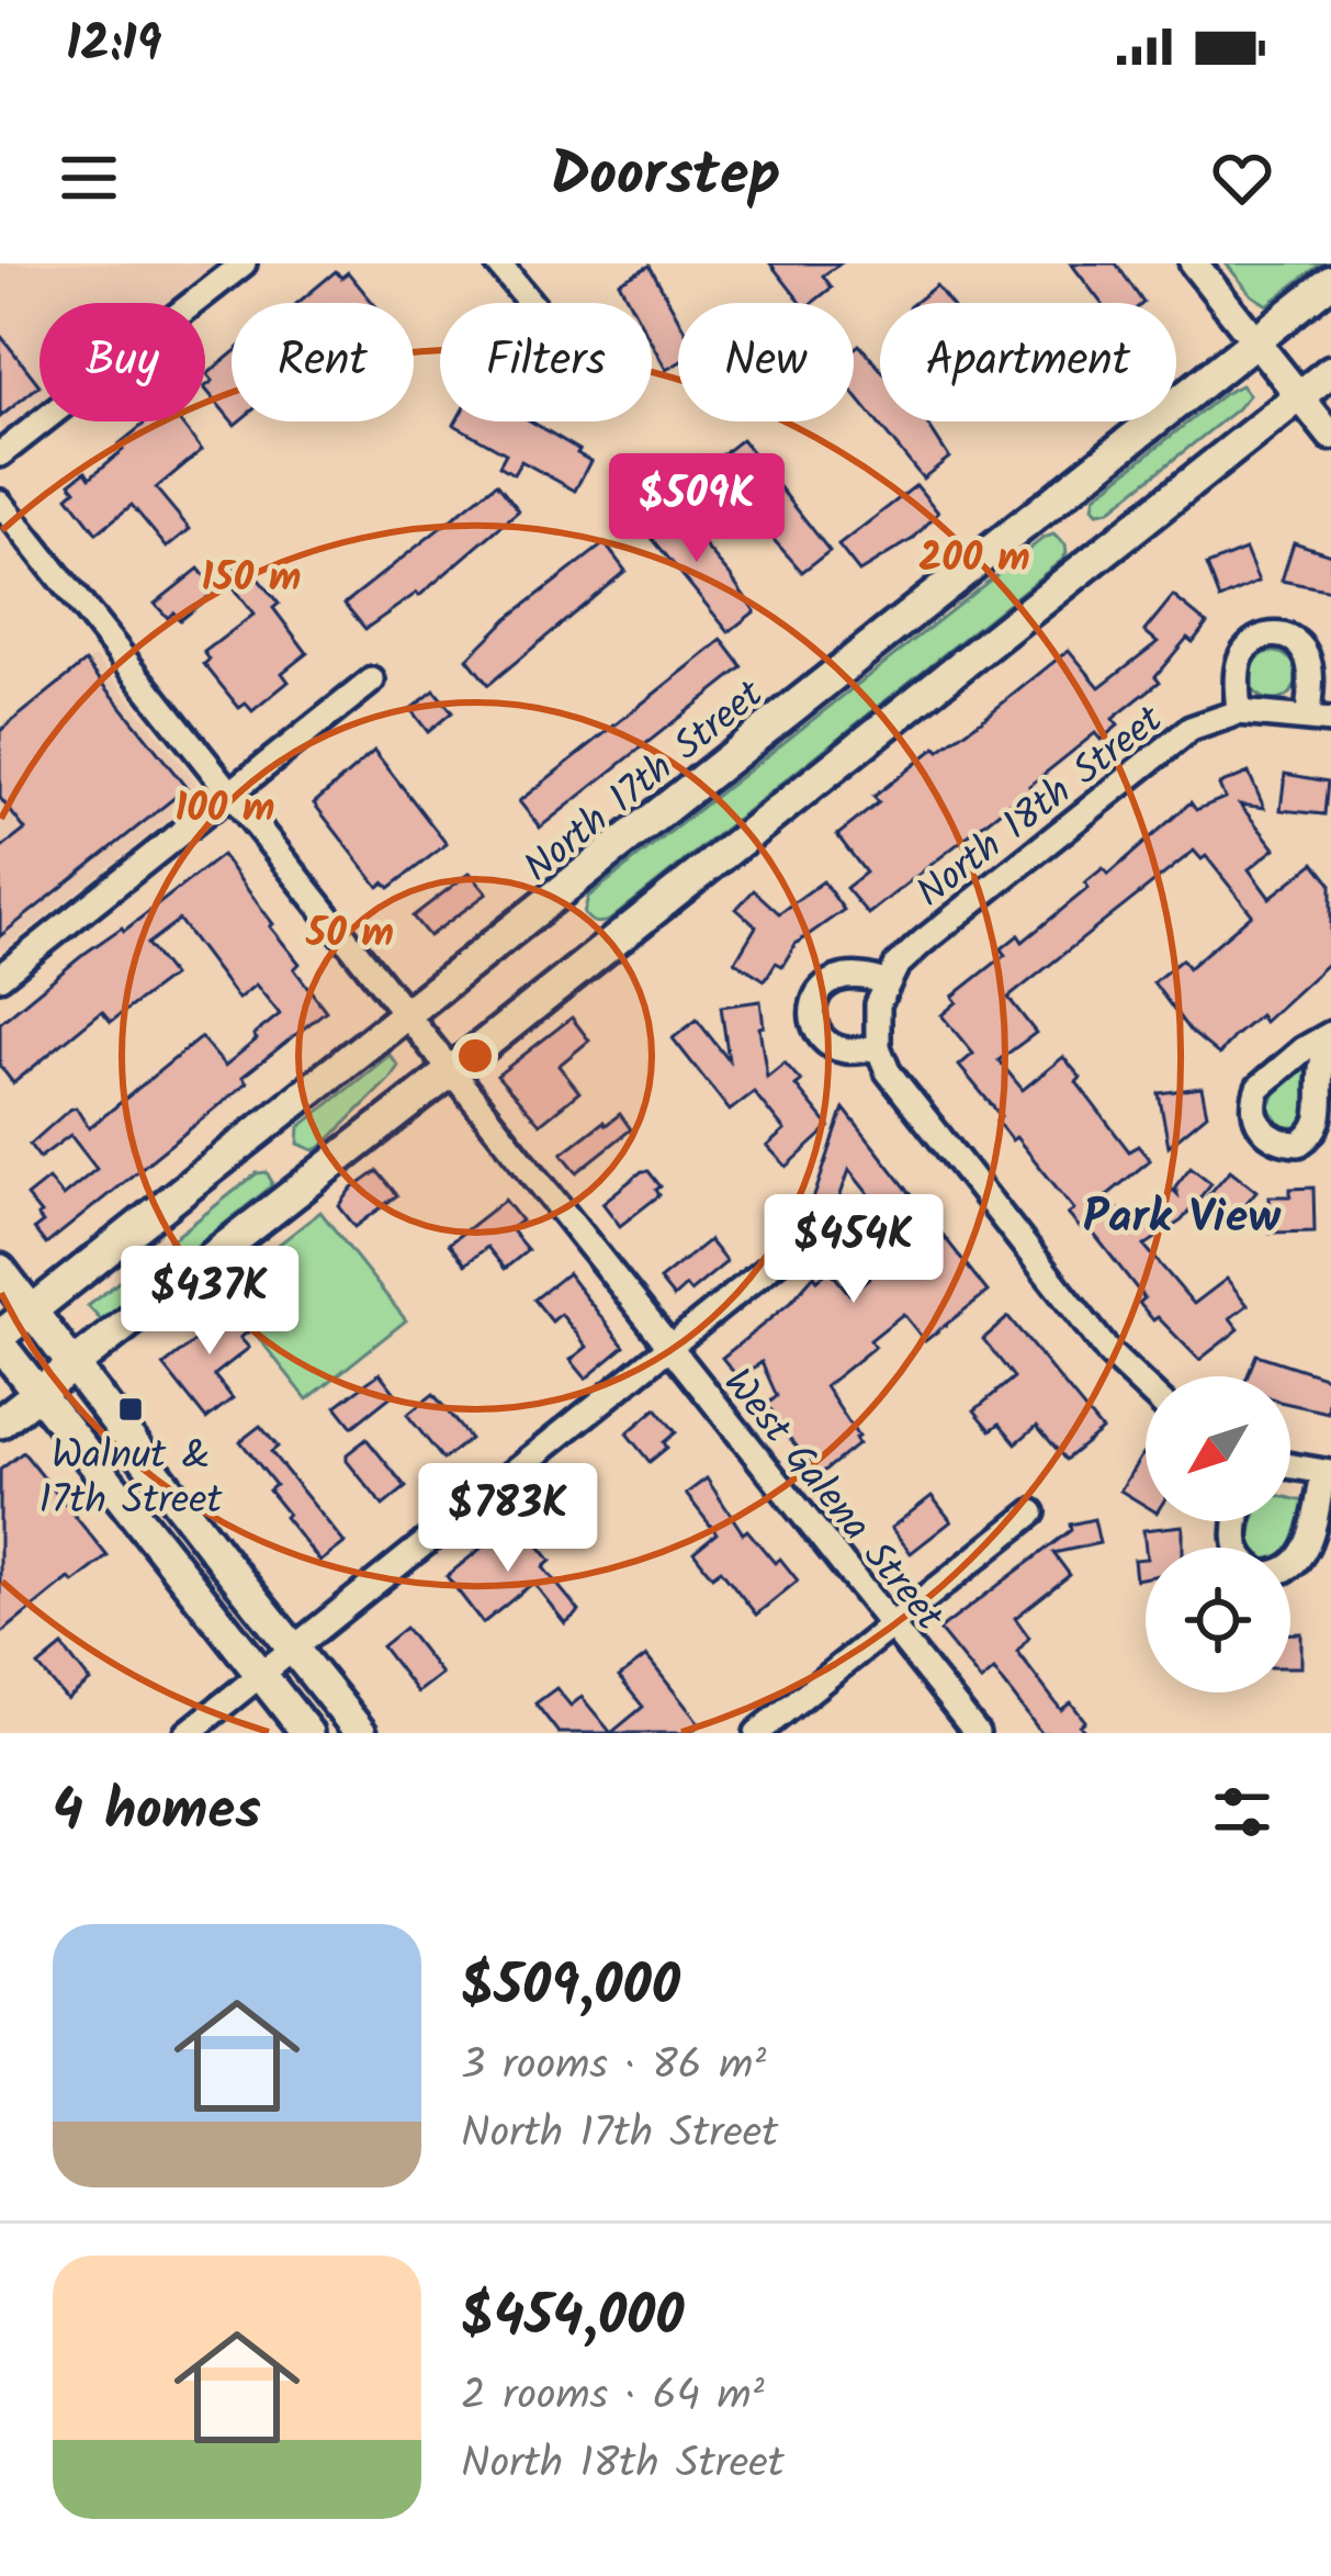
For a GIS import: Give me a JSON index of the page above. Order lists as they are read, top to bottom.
{
  "streets": {
    "main road": ["North 17th Street"],
    "street": ["North 18th Street", "West Galena Street"]
  },
  "crossings": [
    ["North 17th Street", "West Galena Street"]
  ],
  "districts": ["Park View"],
  "places": {
    "transit": ["Walnut & 17th Street"]
  },
  "north": "bottom left",
  "page": {
    "status": "12:19",
    "header": "Doorstep",
    "chip": [
      "Buy",
      "Rent",
      "Filters",
      "New",
      "Apartment"
    ],
    "price": [
      "$509K",
      "$454K",
      "$437K",
      "$783K"
    ],
    "heading": "4 homes",
    "list": [
      {
        "name": "$509,000",
        "note": "3 rooms · 86 m² · North 17th Street"
      },
      {
        "name": "$454,000",
        "note": "2 rooms · 64 m² · North 18th Street"
      }
    ]
  },
  "rings": [
    "200 m",
    "150 m",
    "100 m",
    "50 m"
  ]
}
